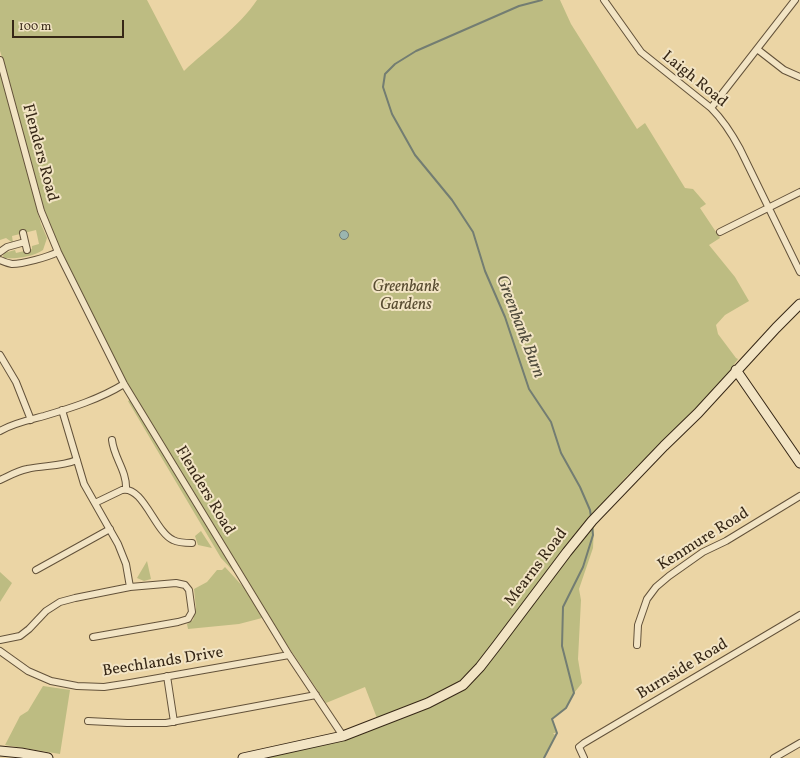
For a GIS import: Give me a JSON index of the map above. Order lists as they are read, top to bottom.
{
  "streets": {
    "street": [
      "Laigh Road",
      "Flenders Road",
      "Kenmure Road",
      "Mearns Road",
      "Beechlands Drive",
      "Burnside Road"
    ]
  },
  "crossings": [
    ["Flenders Road", "Mearns Road"],
    ["Flenders Road", "Beechlands Drive"]
  ],
  "water": ["Greenbank Burn"],
  "parks": ["Greenbank Gardens"],
  "scale_bar": "100 m"
}
